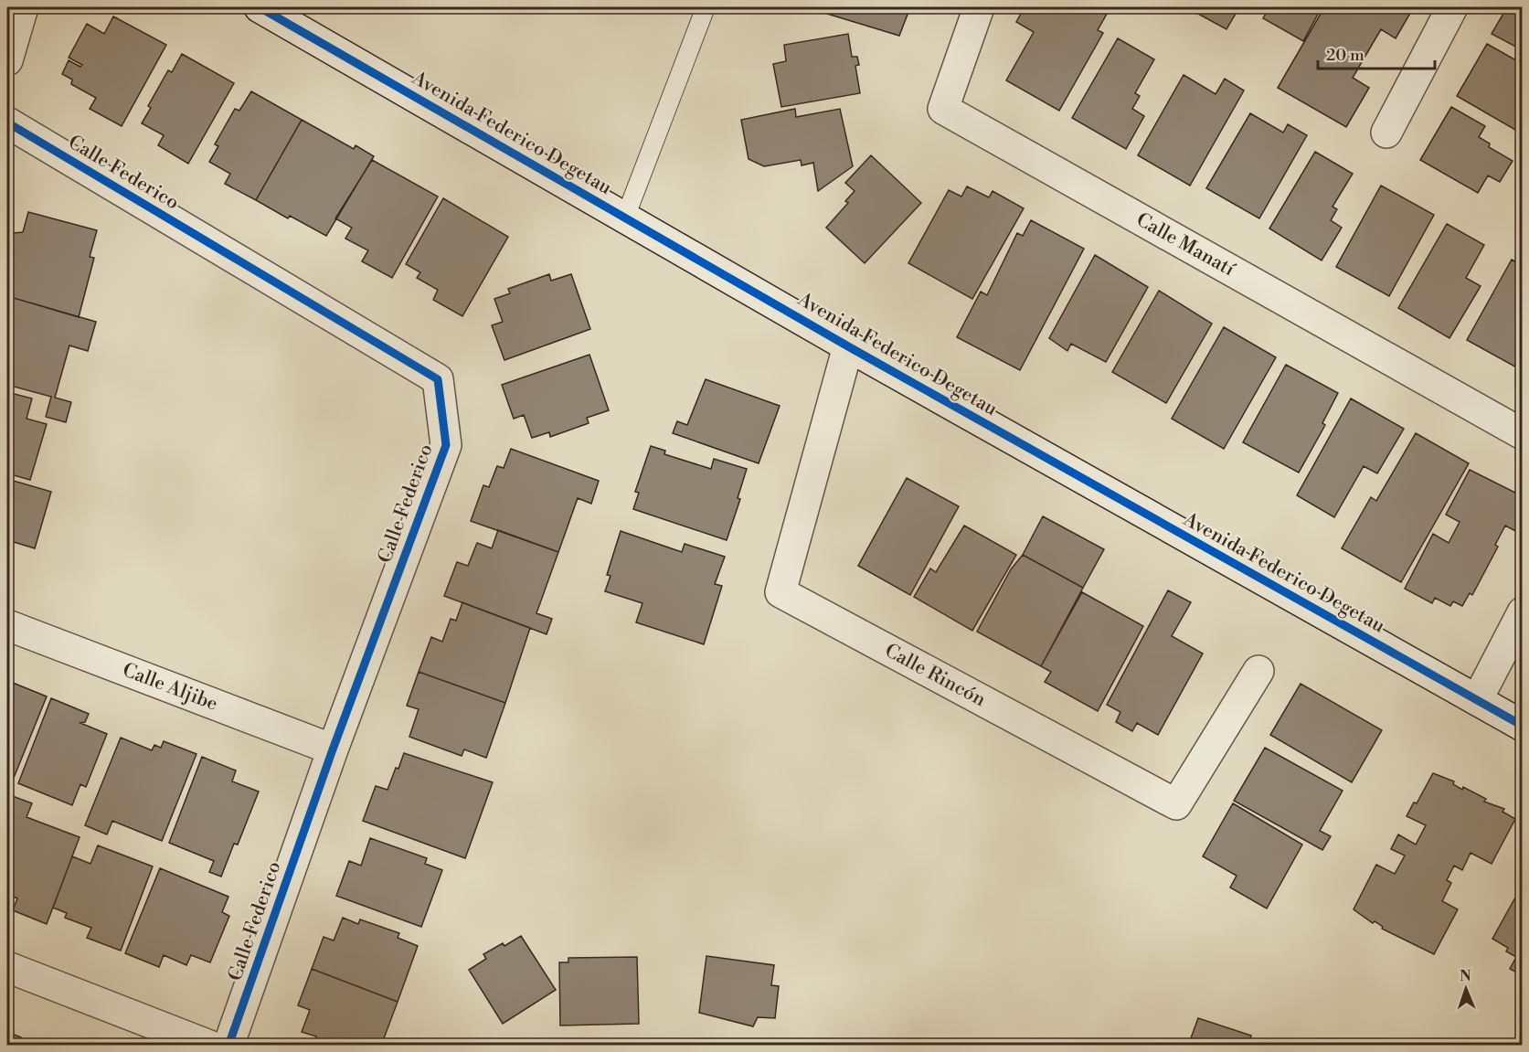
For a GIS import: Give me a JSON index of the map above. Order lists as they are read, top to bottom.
{
  "streets": {
    "street": [
      "Avenida Federico Degetau",
      "Calle Federico",
      "Calle Manatí",
      "Calle Rincón",
      "Calle Aljibe"
    ]
  },
  "crossings": [
    ["Avenida Federico Degetau", "Calle Rincón"],
    ["Calle Federico", "Calle Aljibe"]
  ],
  "scale_bar": "20 m",
  "north": "top"
}
